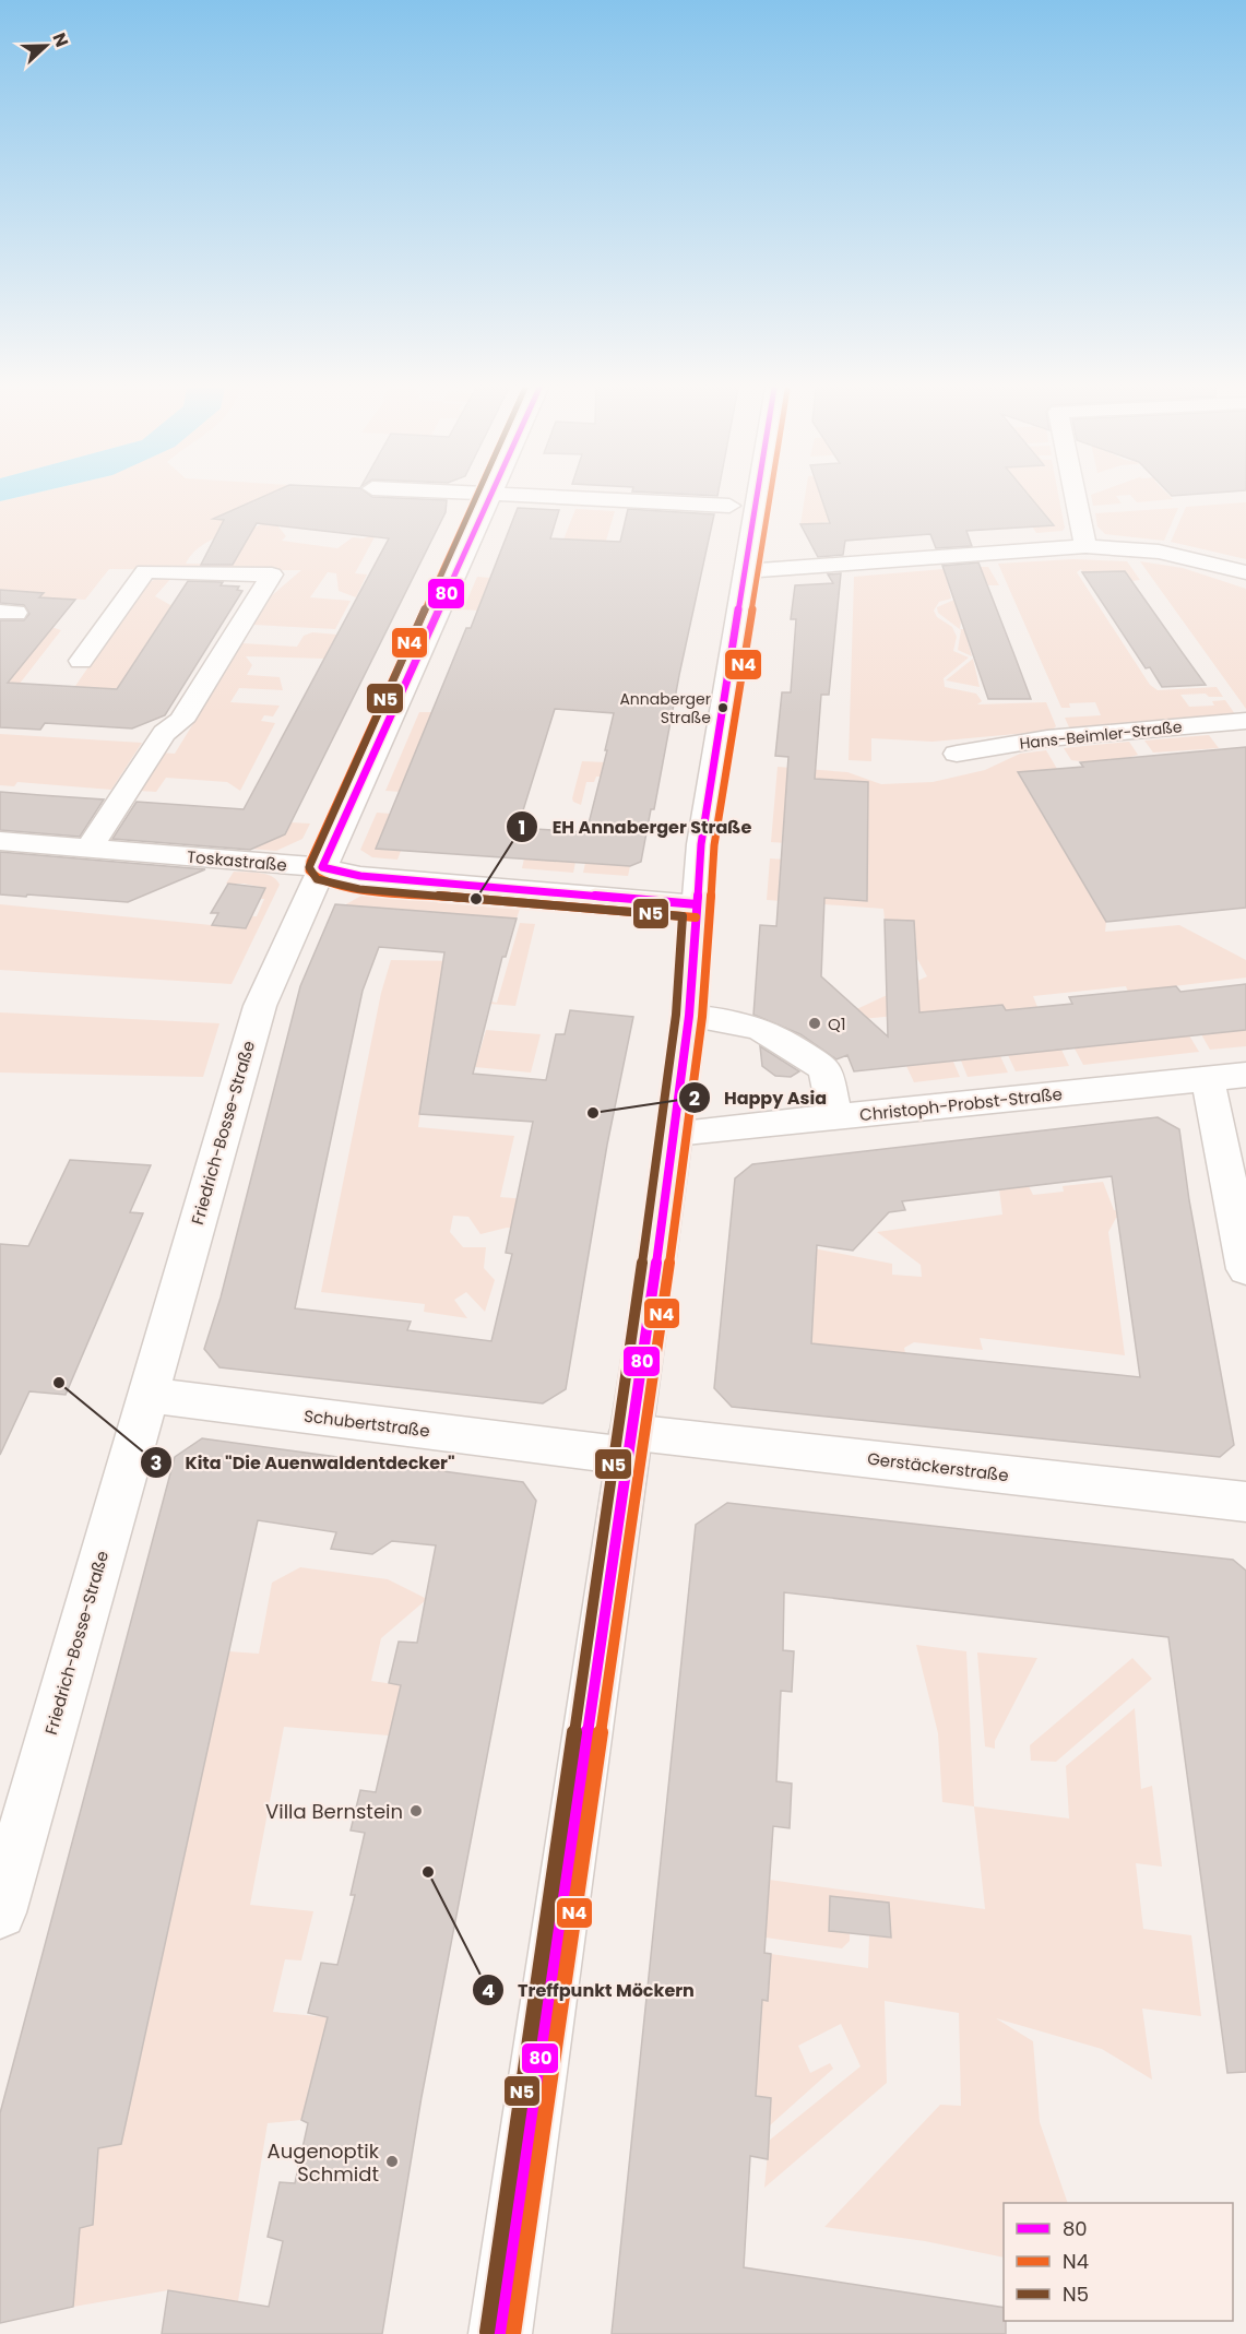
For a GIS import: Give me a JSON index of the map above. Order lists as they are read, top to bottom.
{
  "streets": {
    "street": [
      "Hans-Beimler-Straße",
      "Toskastraße",
      "Christoph-Probst-Straße",
      "Friedrich-Bosse-Straße",
      "Schubertstraße",
      "Gerstäckerstraße"
    ]
  },
  "crossings": [
    ["Toskastraße", "Friedrich-Bosse-Straße"],
    ["Friedrich-Bosse-Straße", "Schubertstraße"],
    ["Schubertstraße", "Gerstäckerstraße"]
  ],
  "places": [
    "Annaberger Straße",
    "EH Annaberger Straße",
    "Q1",
    "Happy Asia",
    "Kita \"Die Auenwaldentdecker\"",
    "Villa Bernstein",
    "Treffpunkt Möckern",
    "Augenoptik Schmidt"
  ],
  "lines": ["transit line 80", "transit line N4", "transit line N5"],
  "legend": ["80", "N4", "N5"],
  "north": "right"
}
